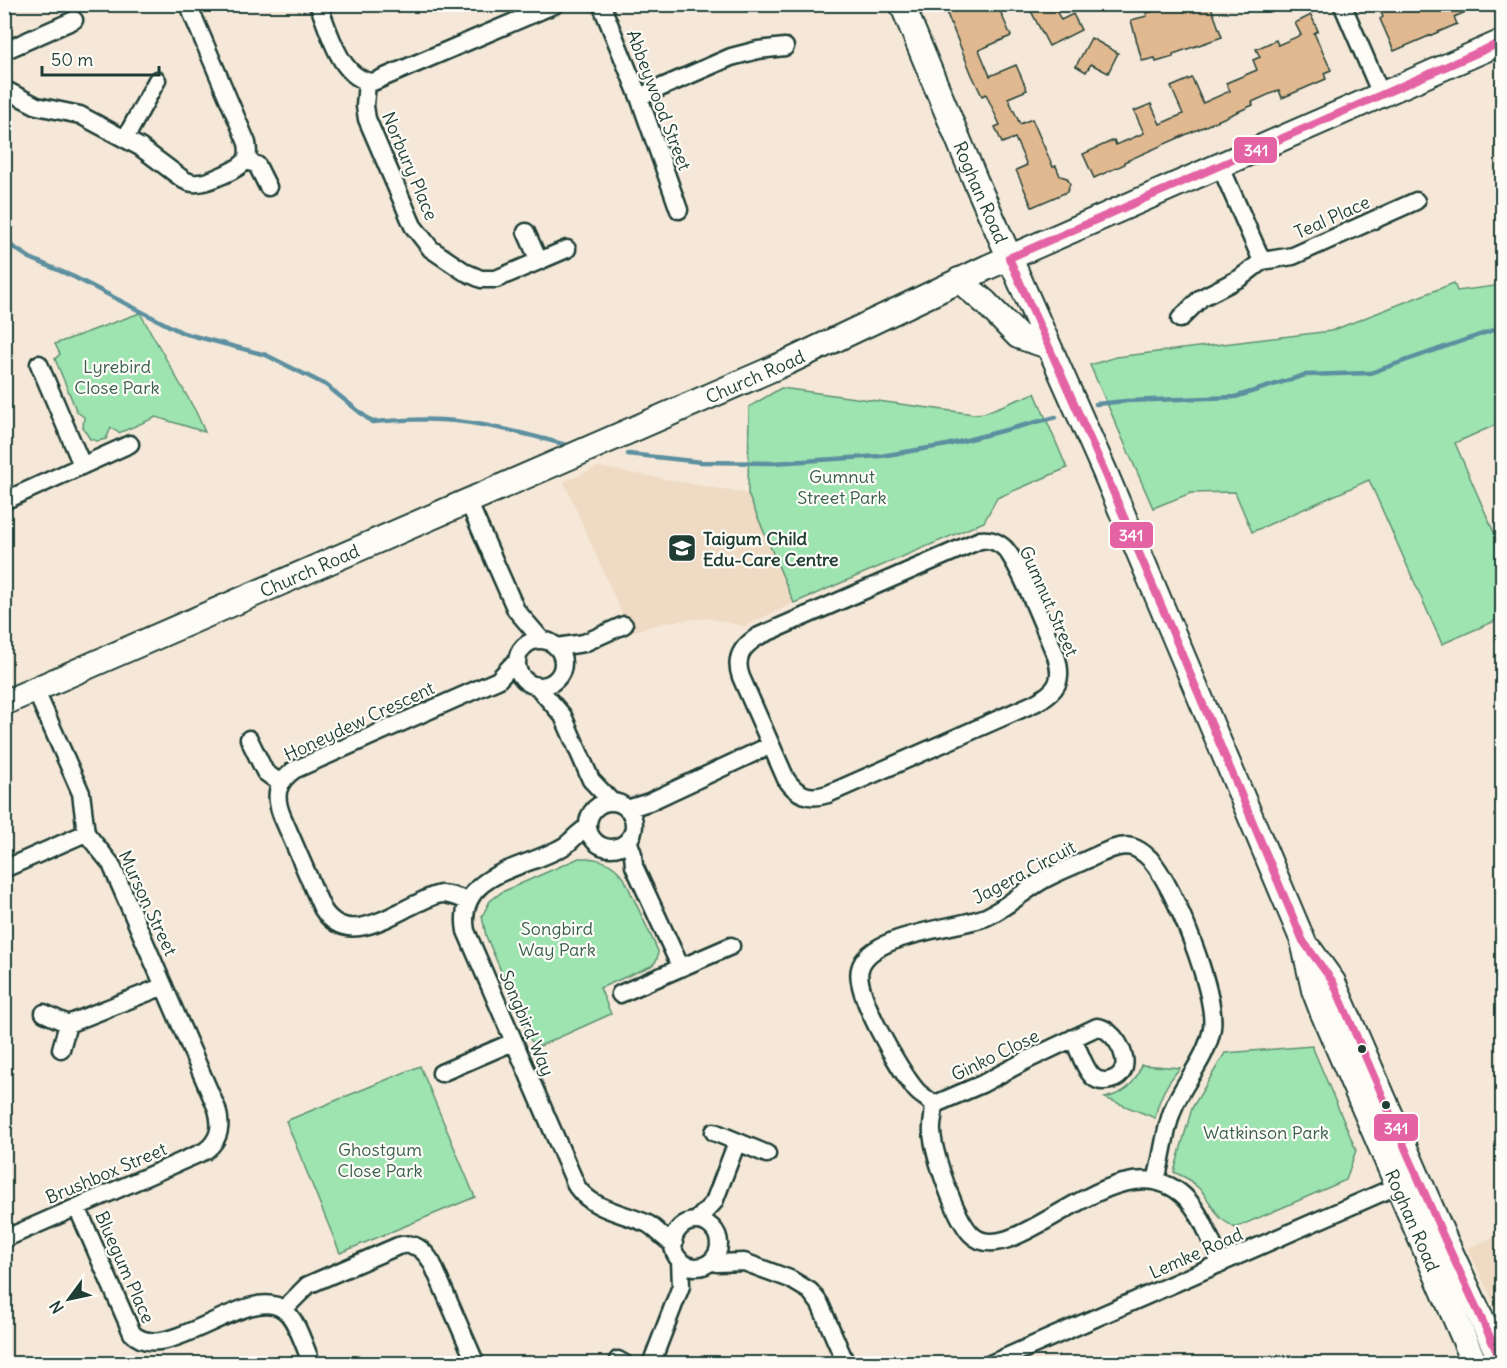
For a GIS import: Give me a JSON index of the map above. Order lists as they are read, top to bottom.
{
  "streets": {
    "main road": ["Roghan Road", "Church Road"],
    "street": [
      "Abbeywood Street",
      "Norbury Place",
      "Teal Place",
      "Gumnut Street",
      "Honeydew Crescent",
      "Jagera Circuit",
      "Murson Street",
      "Songbird Way",
      "Ginko Close",
      "Brushbox Street",
      "Lemke Road",
      "Bluegum Place"
    ]
  },
  "crossings": [
    ["Roghan Road", "Church Road"],
    ["Roghan Road", "Lemke Road"],
    ["Honeydew Crescent", "Songbird Way"],
    ["Jagera Circuit", "Ginko Close"],
    ["Murson Street", "Brushbox Street"],
    ["Brushbox Street", "Bluegum Place"]
  ],
  "parks": [
    "Lyrebird Close Park",
    "Gumnut Street Park",
    "Songbird Way Park",
    "Watkinson Park",
    "Ghostgum Close Park"
  ],
  "places": {
    "school or university": ["Taigum Child Edu-Care Centre"]
  },
  "lines": ["transit line 341"],
  "scale_bar": "50 m",
  "north": "bottom left"
}
